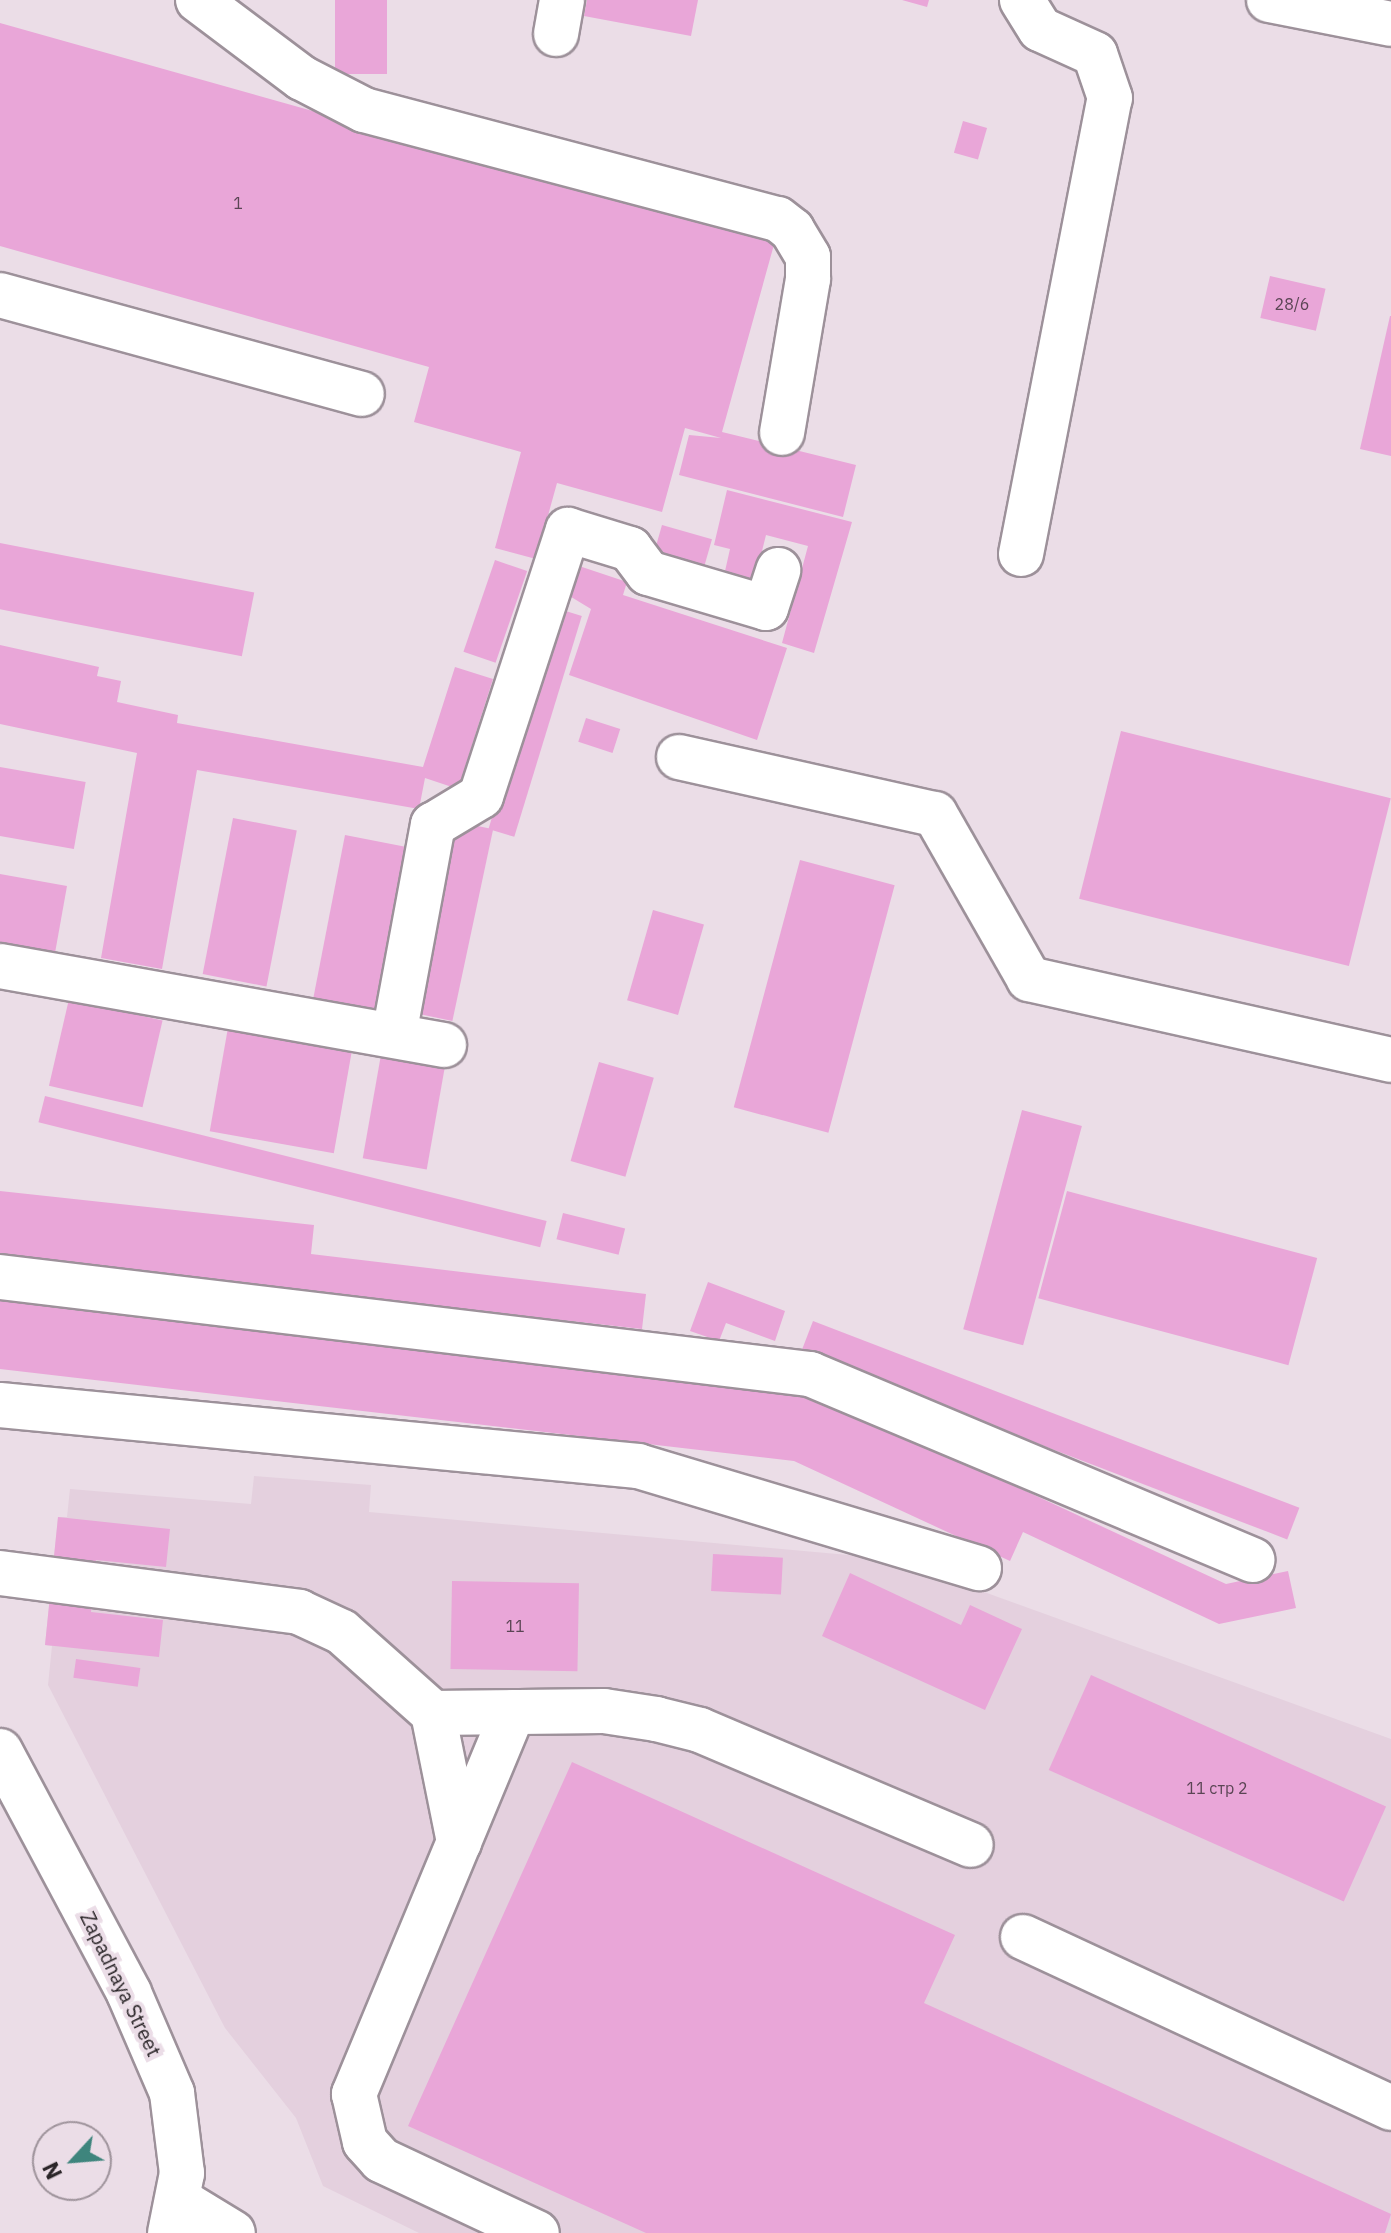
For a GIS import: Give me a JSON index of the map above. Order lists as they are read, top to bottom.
{
  "streets": {
    "street": ["Zapadnaya Street"]
  },
  "house_numbers": [
    "1",
    "28/6",
    "11",
    "11 стр 2"
  ],
  "north": "bottom left"
}
